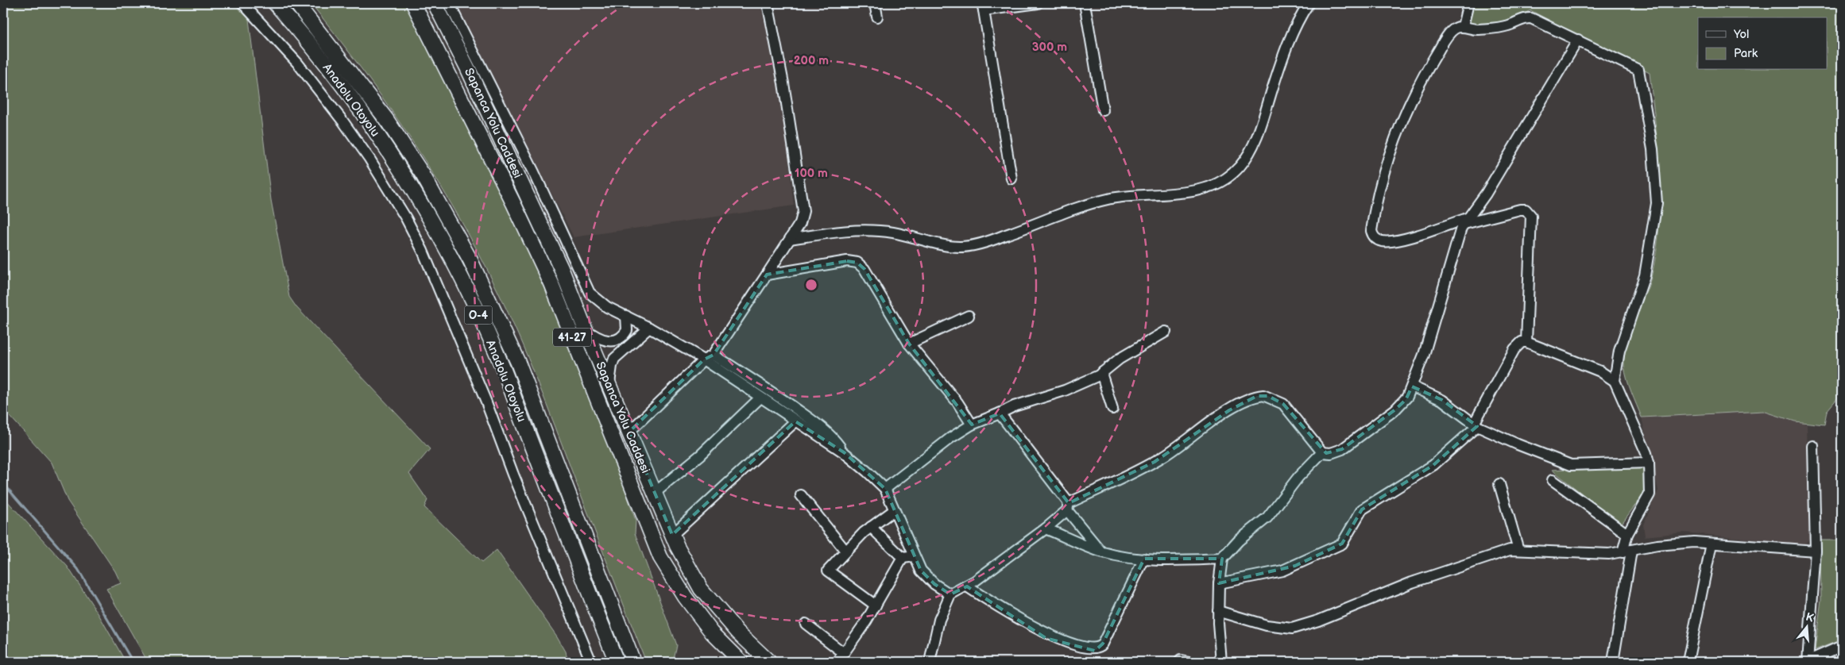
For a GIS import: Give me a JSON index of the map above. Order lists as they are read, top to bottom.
{
  "streets": {
    "highway": [
      "Anadolu Otoyolu",
      "Sapanca Yolu Caddesi",
      "O-4",
      "41-27"
    ]
  },
  "legend": ["Yol", "Park"],
  "north": "top",
  "rings": ["300 m", "200 m", "100 m"]
}
